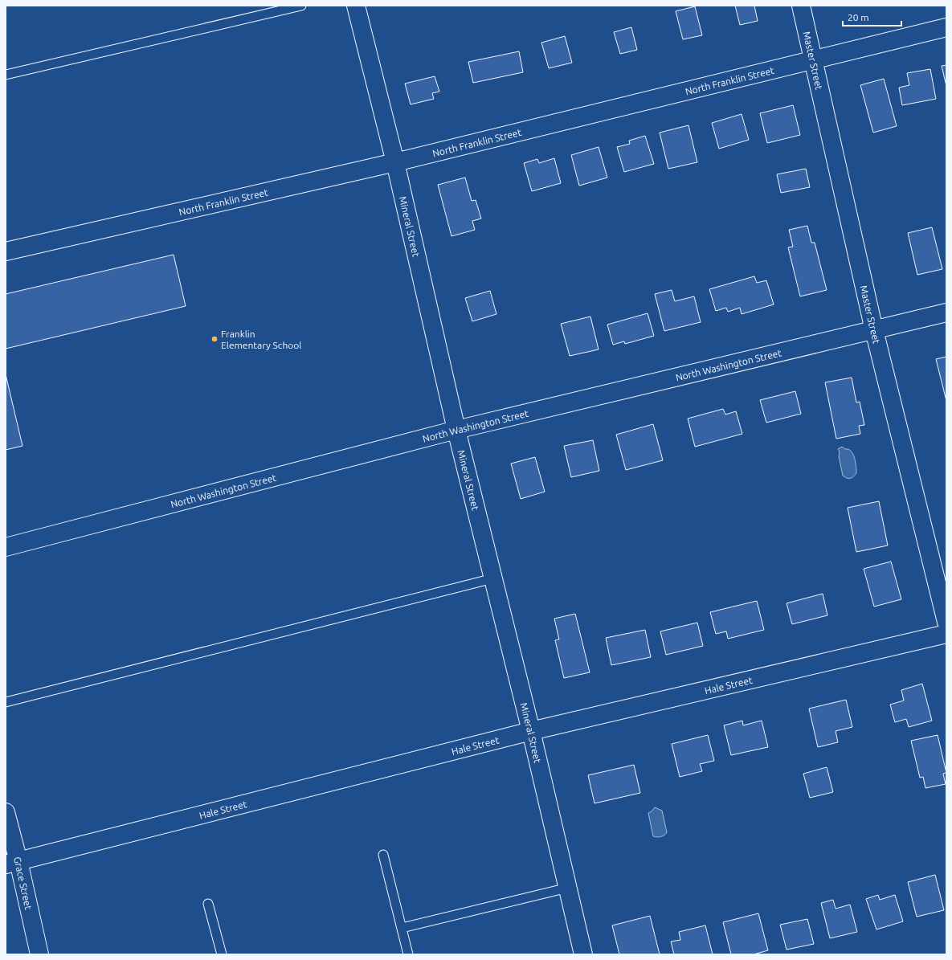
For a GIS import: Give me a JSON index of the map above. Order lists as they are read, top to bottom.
{
  "streets": {
    "street": [
      "Master Street",
      "North Franklin Street",
      "Mineral Street",
      "North Washington Street",
      "Hale Street",
      "Grace Street"
    ]
  },
  "crossings": [
    ["Master Street", "North Franklin Street"],
    ["Master Street", "North Washington Street"],
    ["North Franklin Street", "Mineral Street"],
    ["Mineral Street", "North Washington Street"],
    ["Mineral Street", "Hale Street"],
    ["Hale Street", "Grace Street"]
  ],
  "places": ["Franklin Elementary School"],
  "scale_bar": "20 m"
}
